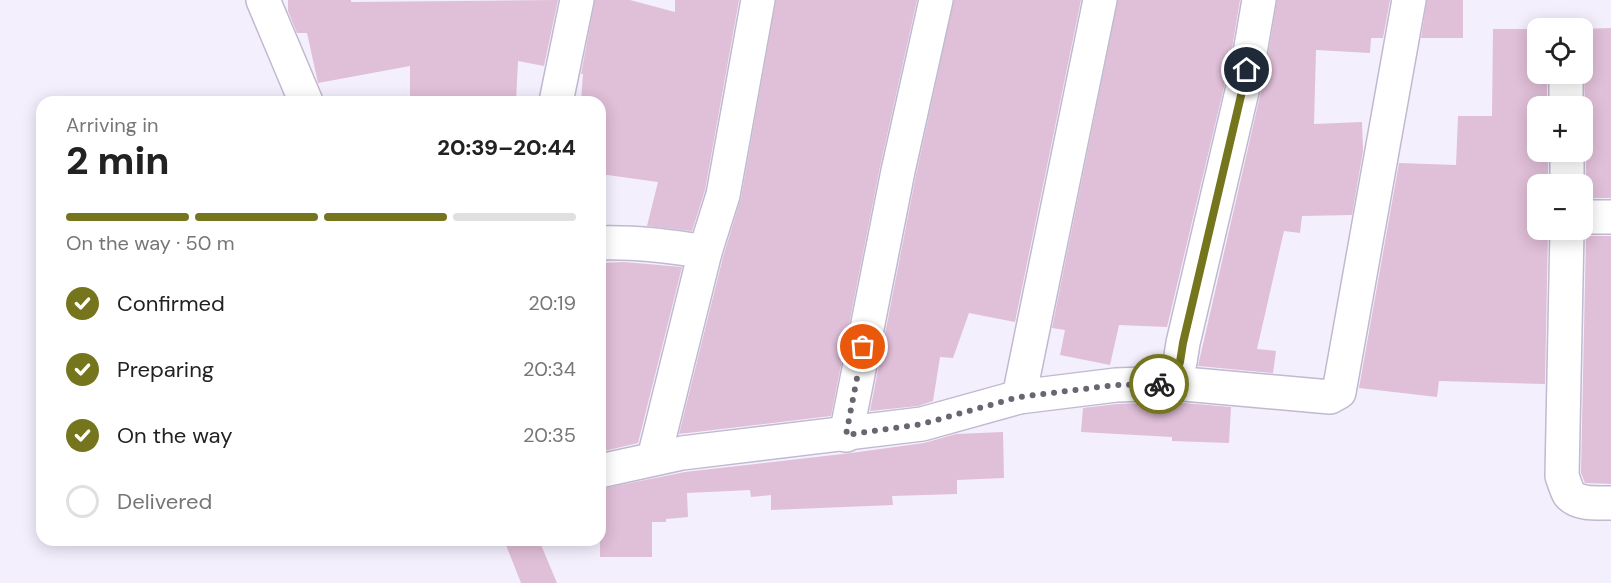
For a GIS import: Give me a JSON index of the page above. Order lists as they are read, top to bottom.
{
  "page": {
    "map_buttons": ["+", "−"],
    "heading": ["2 min", "Arriving in", "20:39–20:44"],
    "bar": "On the way · 50 m",
    "list": [
      ["Confirmed", "20:19"],
      ["Preparing", "20:34"],
      ["On the way", "20:35"],
      "Delivered"
    ]
  }
}
